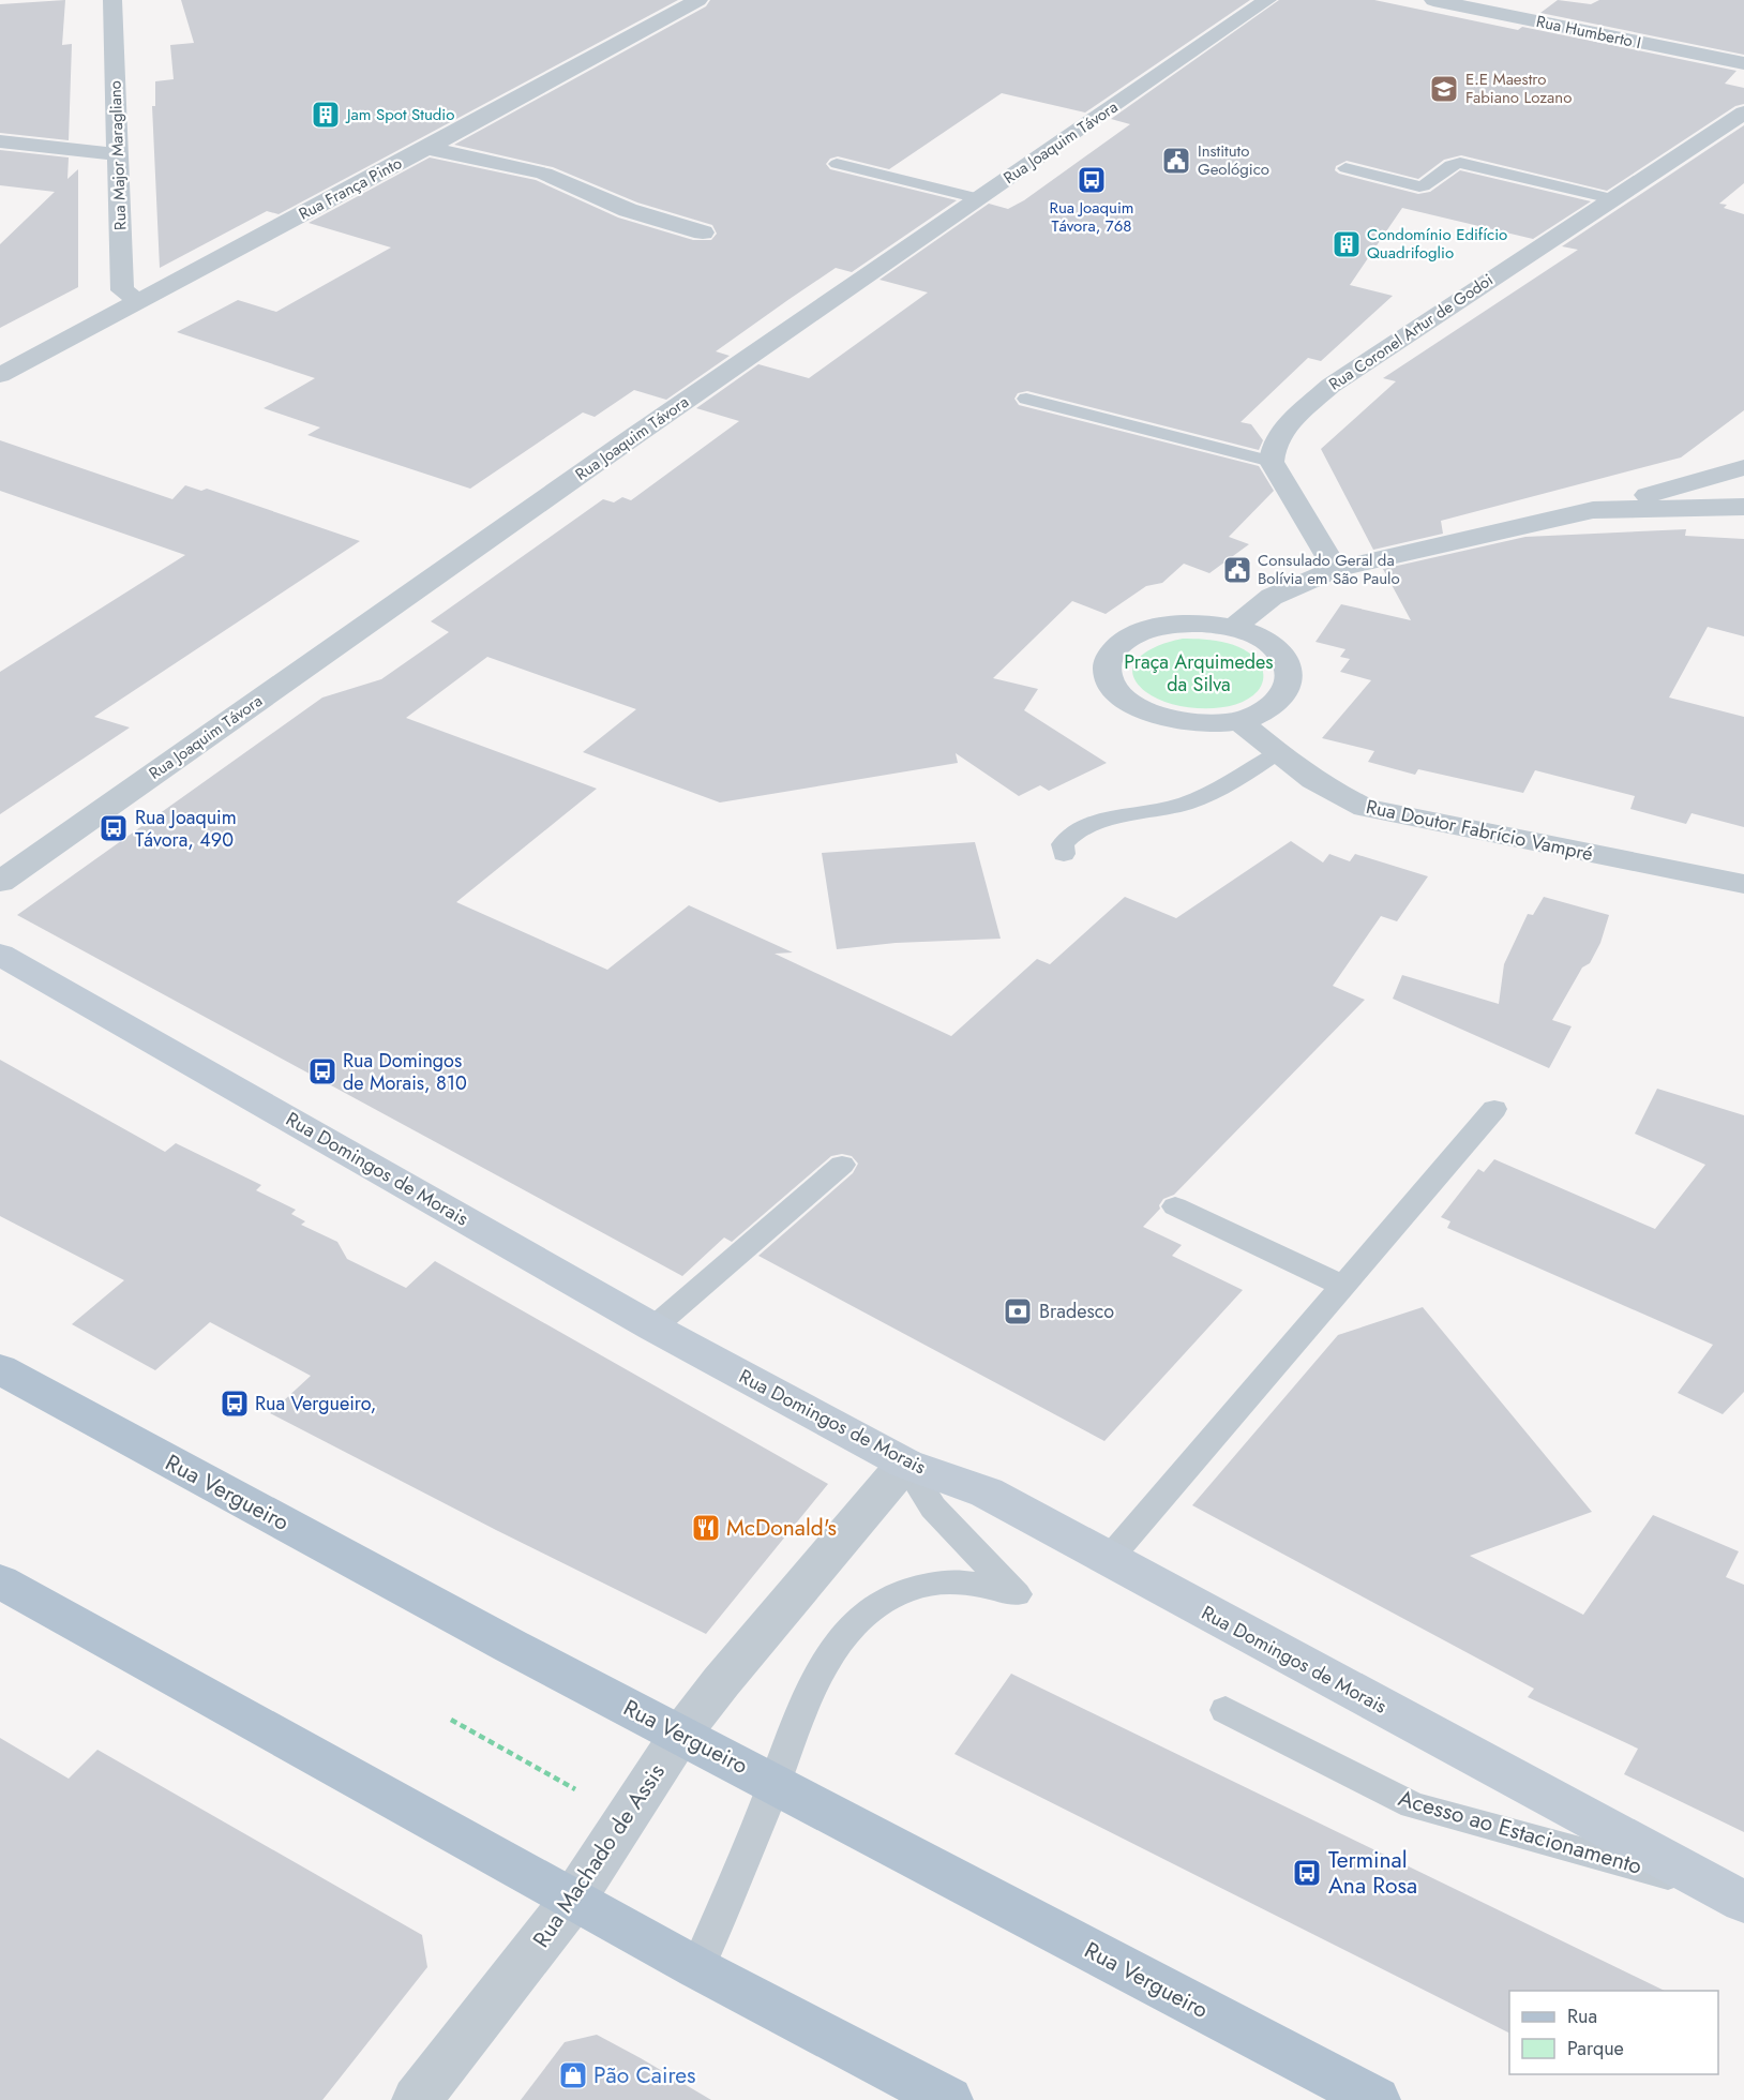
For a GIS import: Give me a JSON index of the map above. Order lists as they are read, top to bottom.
{
  "streets": {
    "main road": ["Rua Vergueiro"],
    "street": [
      "Rua Humberto I",
      "Rua Joaquim Távora",
      "Rua Major Maragliano",
      "Rua França Pinto",
      "Rua Coronel Artur de Godoi",
      "Rua Doutor Fabrício Vampré",
      "Rua Domingos de Morais",
      "Rua Machado de Assis"
    ],
    "lane": ["Acesso ao Estacionamento"]
  },
  "crossings": [
    ["Rua Major Maragliano", "Rua França Pinto"],
    ["Rua Domingos de Morais", "Acesso ao Estacionamento"],
    ["Rua Domingos de Morais", "Rua Machado de Assis"],
    ["Rua Vergueiro", "Rua Machado de Assis"]
  ],
  "parks": ["Praça Arquimedes da Silva"],
  "places": {
    "school or university": ["E.E Maestro Fabiano Lozano"],
    "building": ["Jam Spot Studio", "Condomínio Edifício Quadrifoglio"],
    "public building": ["Instituto Geológico", "Consulado Geral da Bolívia em São Paulo"],
    "bus stop": [
      "Rua Joaquim Távora, 768",
      "Rua Joaquim Távora, 490",
      "Rua Domingos de Morais, 810",
      "Rua Vergueiro,",
      "Terminal Ana Rosa"
    ],
    "bank": ["Bradesco"],
    "restaurant": ["McDonald's"],
    "shop": ["Pão Caires"]
  },
  "legend": ["Rua", "Parque"]
}
